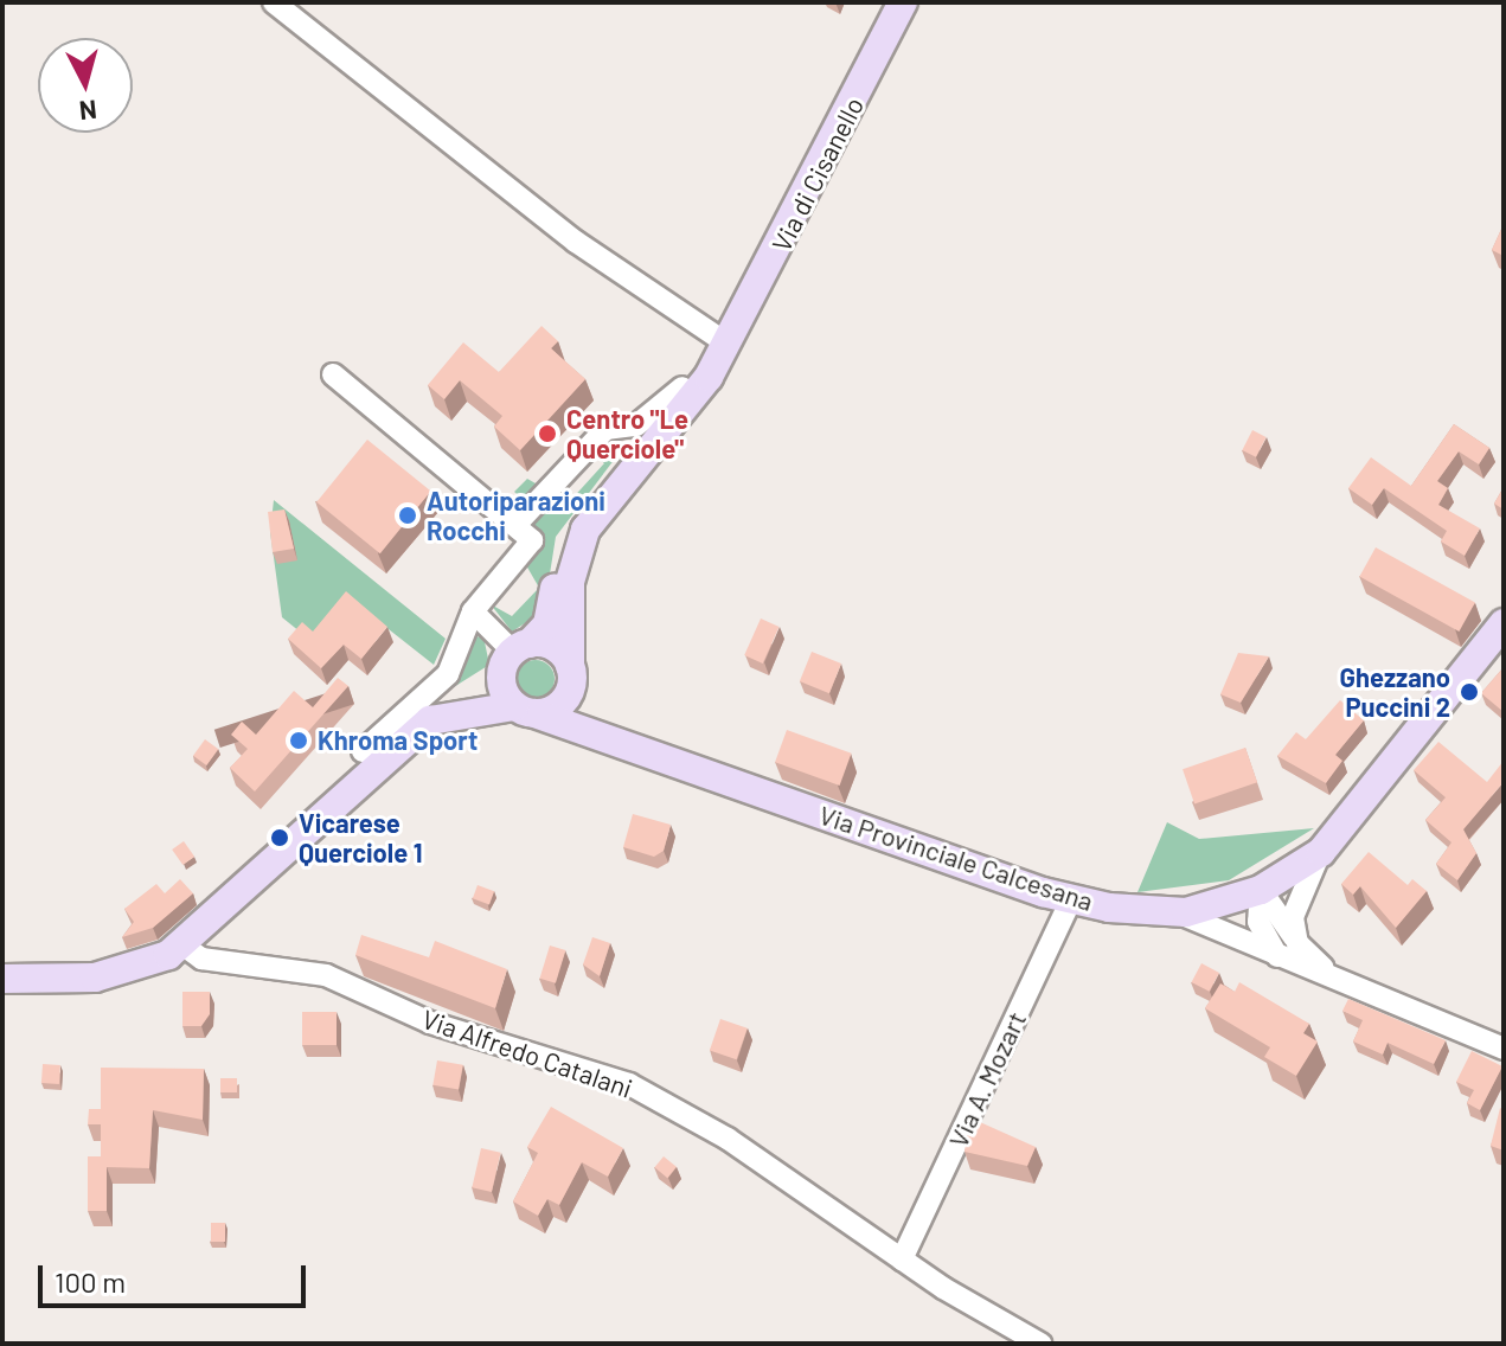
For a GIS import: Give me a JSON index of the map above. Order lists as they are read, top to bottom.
{
  "streets": {
    "main road": ["Via di Cisanello", "Via Provinciale Calcesana"],
    "street": ["Via Alfredo Catalani", "Via A. Mozart"]
  },
  "crossings": [
    ["Via di Cisanello", "Via Provinciale Calcesana"],
    ["Via Provinciale Calcesana", "Via A. Mozart"],
    ["Via Alfredo Catalani", "Via A. Mozart"]
  ],
  "places": [
    "Centro \"Le Querciole\"",
    "Autoriparazioni Rocchi",
    "Ghezzano Puccini 2",
    "Khroma Sport",
    "Vicarese Querciole 1"
  ],
  "scale_bar": "100 m",
  "north": "bottom"
}
